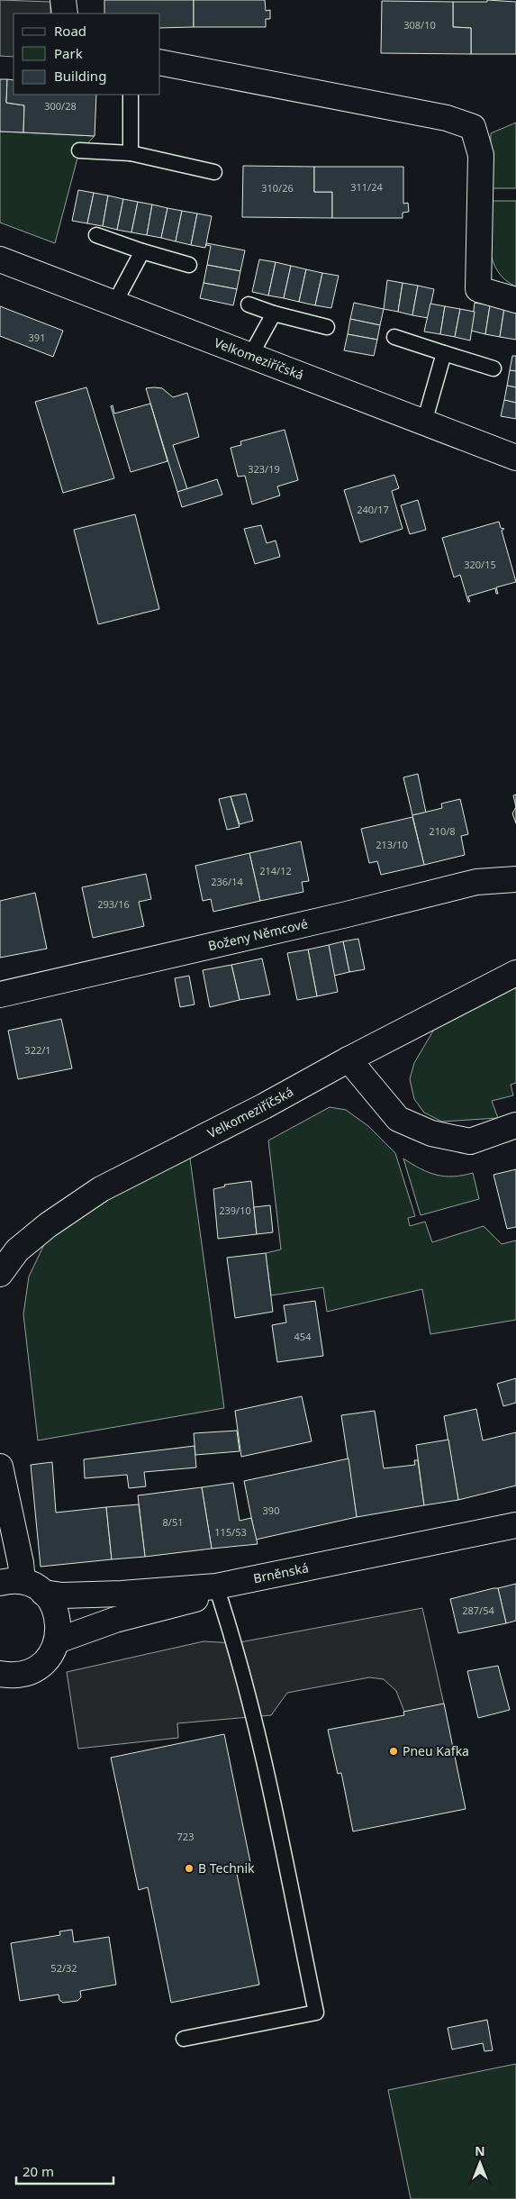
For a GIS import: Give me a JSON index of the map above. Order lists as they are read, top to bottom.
{
  "streets": {
    "street": ["Velkomeziříčská", "Boženy Němcové", "Brněnská"]
  },
  "places": ["Pneu Kafka", "B Technik"],
  "house_numbers": [
    "308/10",
    "300/28",
    "311/24",
    "310/26",
    "391",
    "323/19",
    "240/17",
    "320/15",
    "210/8",
    "213/10",
    "214/12",
    "236/14",
    "293/16",
    "322/1",
    "239/10",
    "454",
    "390",
    "8/51",
    "115/53",
    "287/54",
    "723",
    "52/32"
  ],
  "legend": ["Road", "Park", "Building"],
  "scale_bar": "20 m",
  "north": "top"
}
